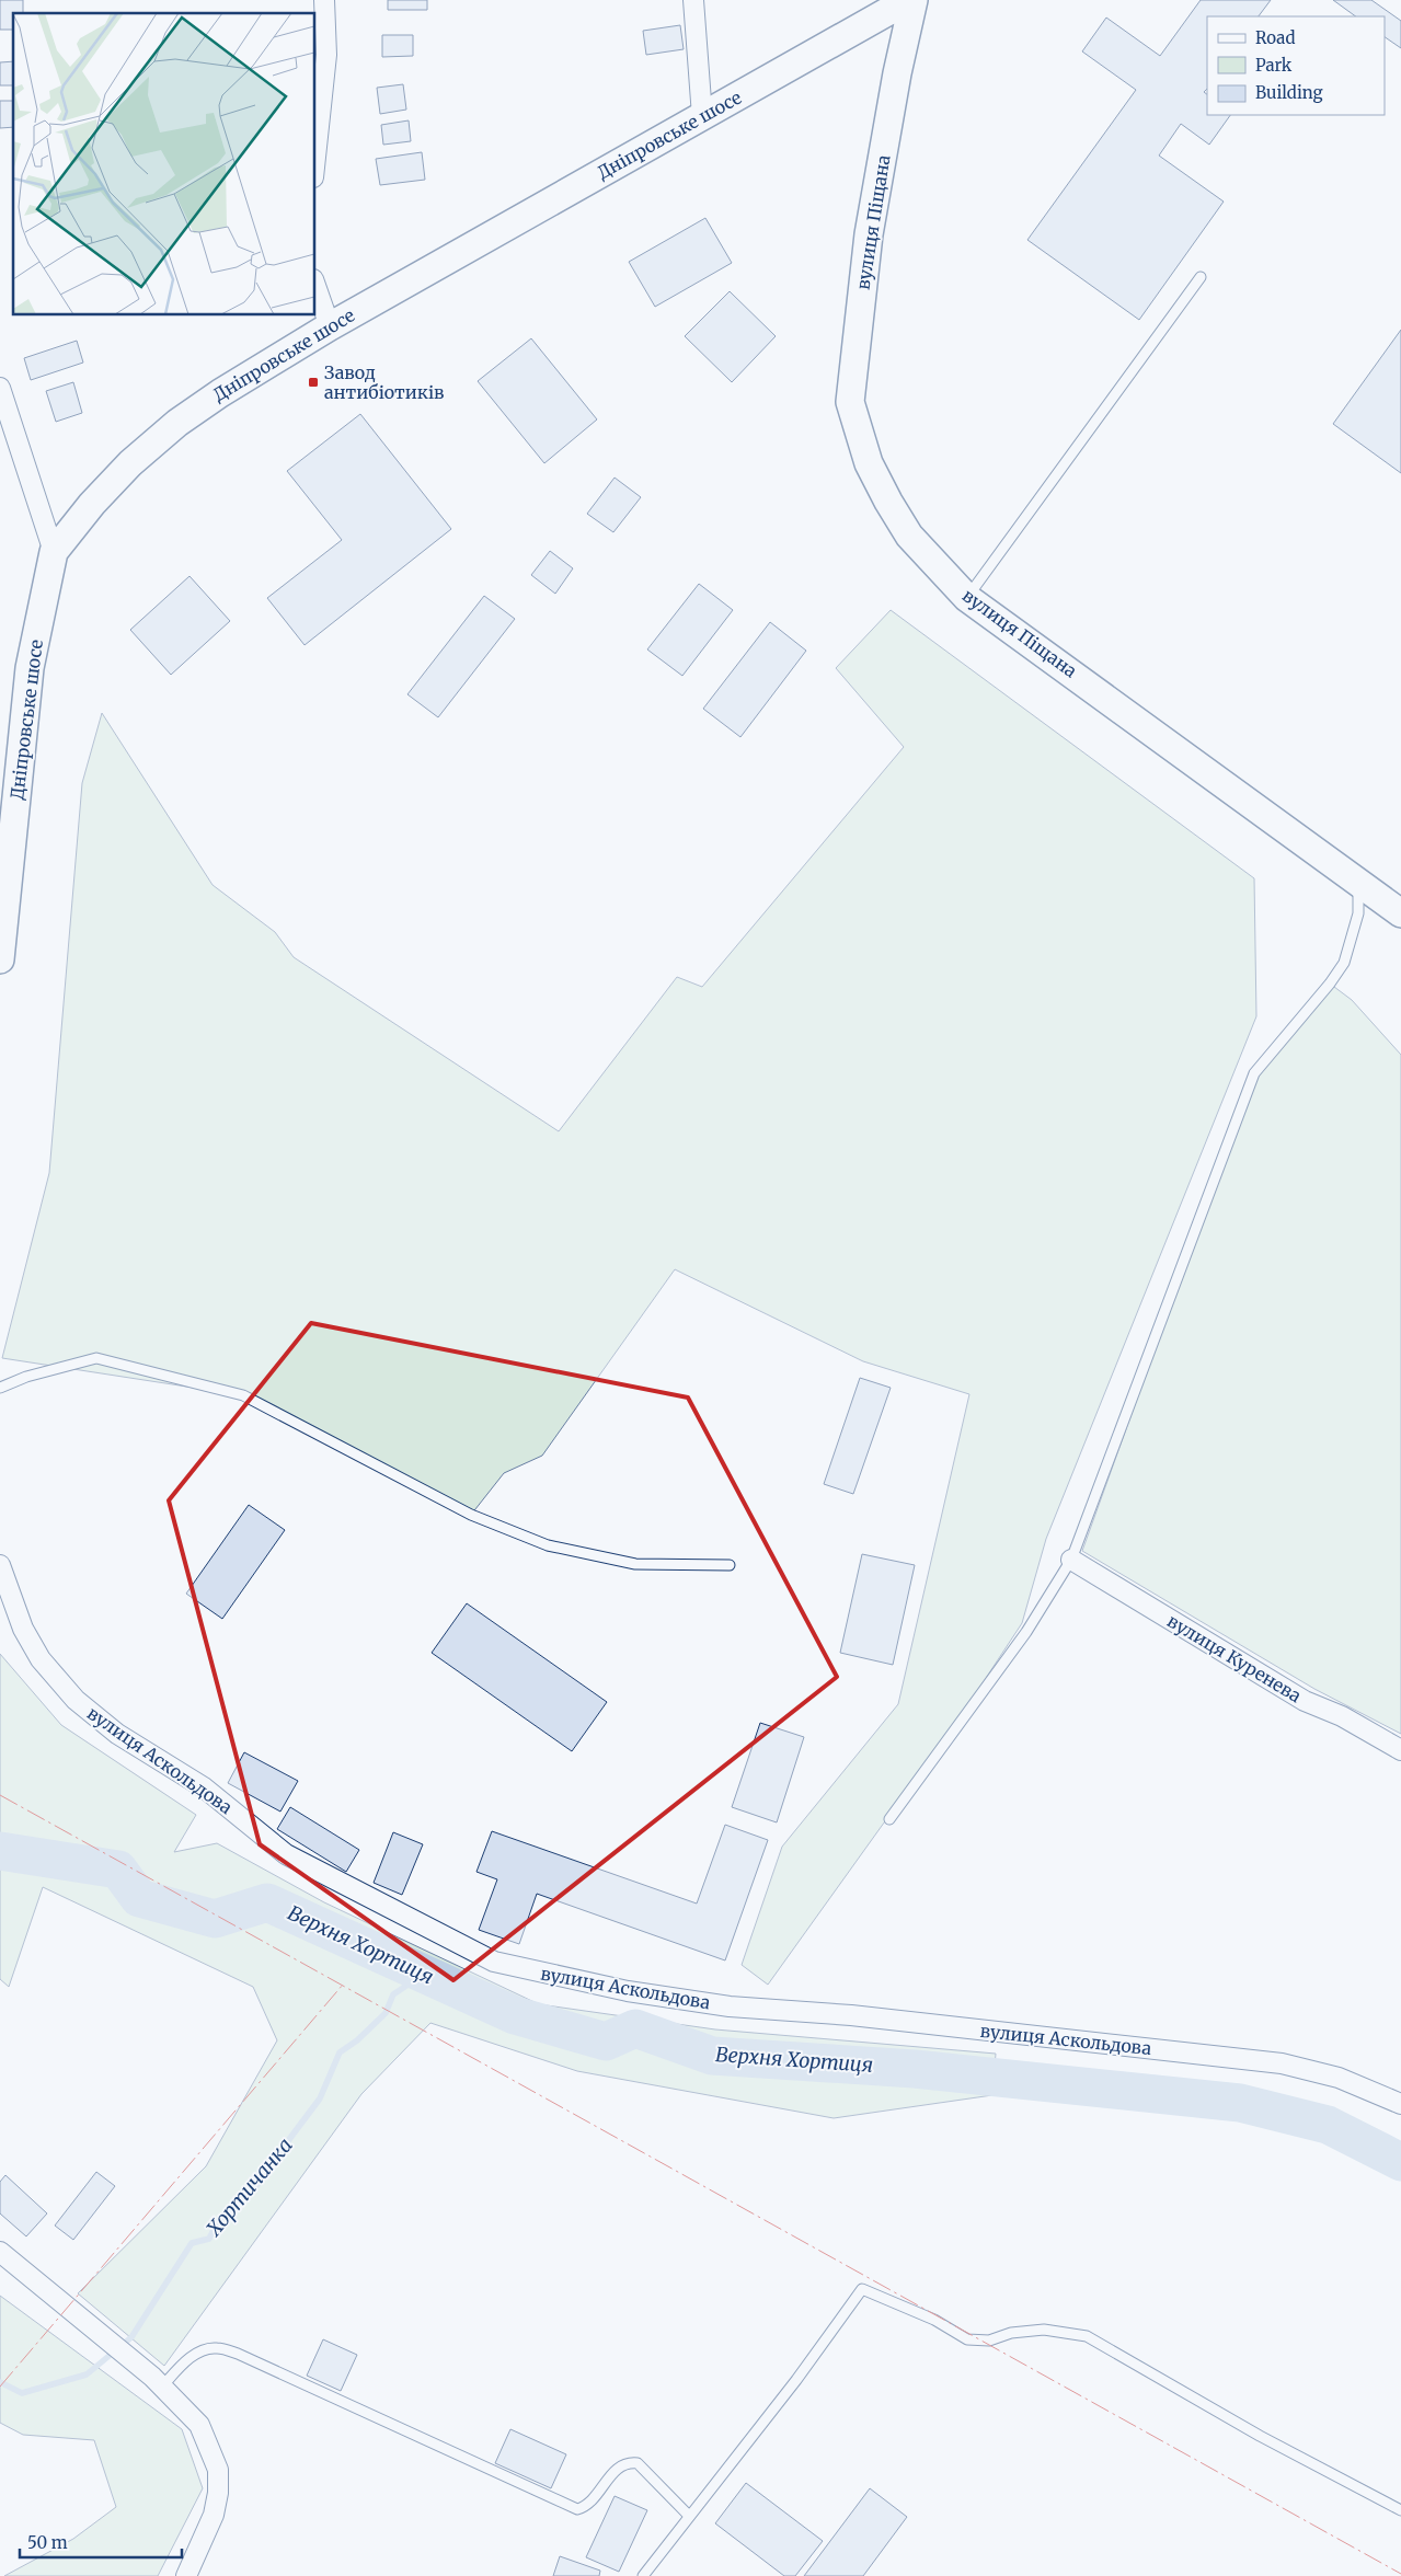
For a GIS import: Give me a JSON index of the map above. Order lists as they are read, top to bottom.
{
  "streets": {
    "street": [
      "Дніпровське шосе",
      "вулиця Піщана",
      "вулиця Куренева",
      "вулиця Аскольдова"
    ]
  },
  "water": ["Верхня Хортиця", "Хортичанка"],
  "places": {
    "transit": ["Завод антибіотиків"]
  },
  "legend": ["Road", "Park", "Building"],
  "scale_bar": "50 m"
}
